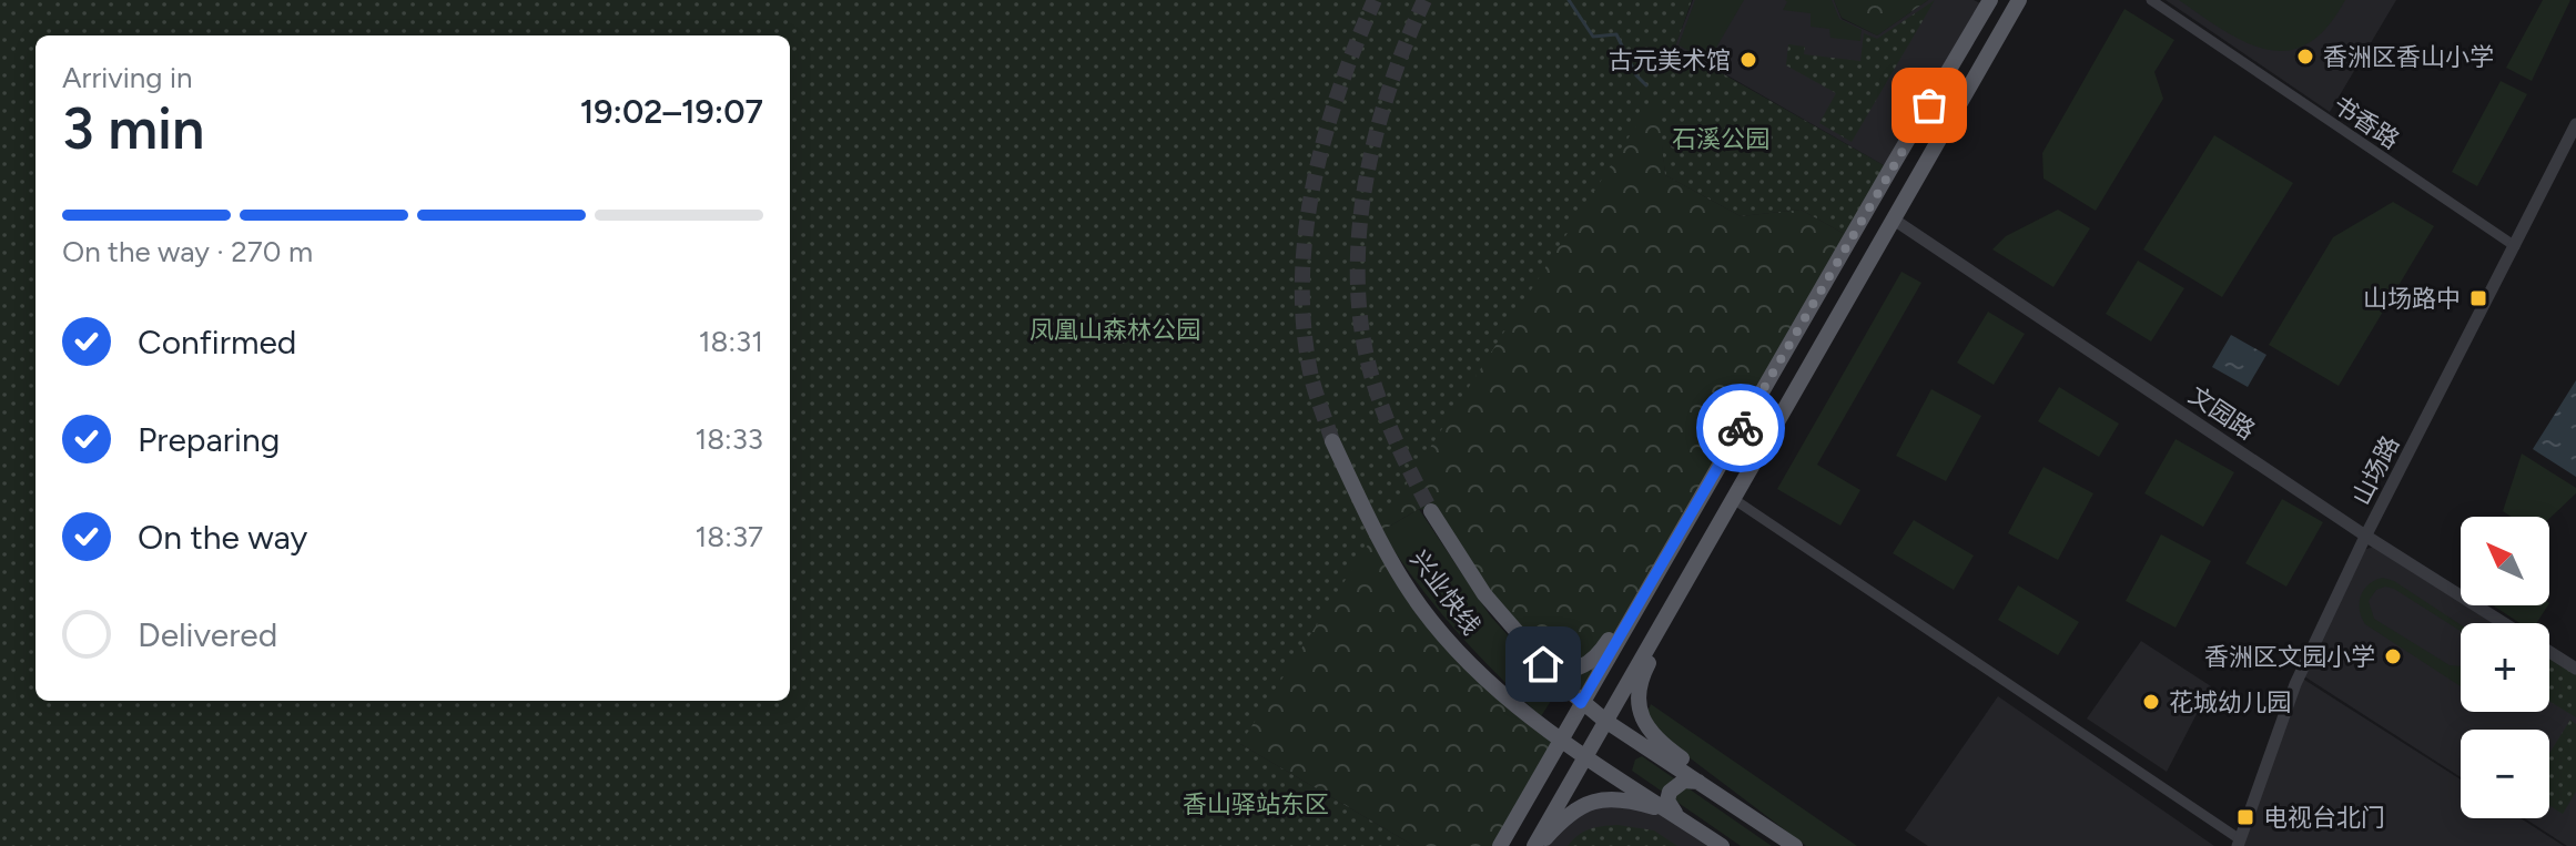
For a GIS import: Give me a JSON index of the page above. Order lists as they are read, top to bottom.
{
  "streets": {
    "main road": ["兴业快线"],
    "street": ["书香路", "文园路", "山场路"]
  },
  "crossings": [
    ["书香路", "山场路"],
    ["文园路", "山场路"]
  ],
  "parks": ["石溪公园", "凤凰山森林公园", "香山驿站东区"],
  "places": {
    "other": [
      "香洲区香山小学",
      "古元美术馆",
      "香洲区文园小学",
      "花城幼儿园"
    ],
    "transit": ["山场路中", "电视台北门"]
  },
  "north": "top left",
  "page": {
    "heading": ["3 min", "Arriving in", "19:02–19:07"],
    "bar": "On the way · 270 m",
    "list": [
      ["Confirmed", "18:31"],
      ["Preparing", "18:33"],
      ["On the way", "18:37"],
      "Delivered"
    ],
    "map_buttons": ["+", "−"]
  }
}
